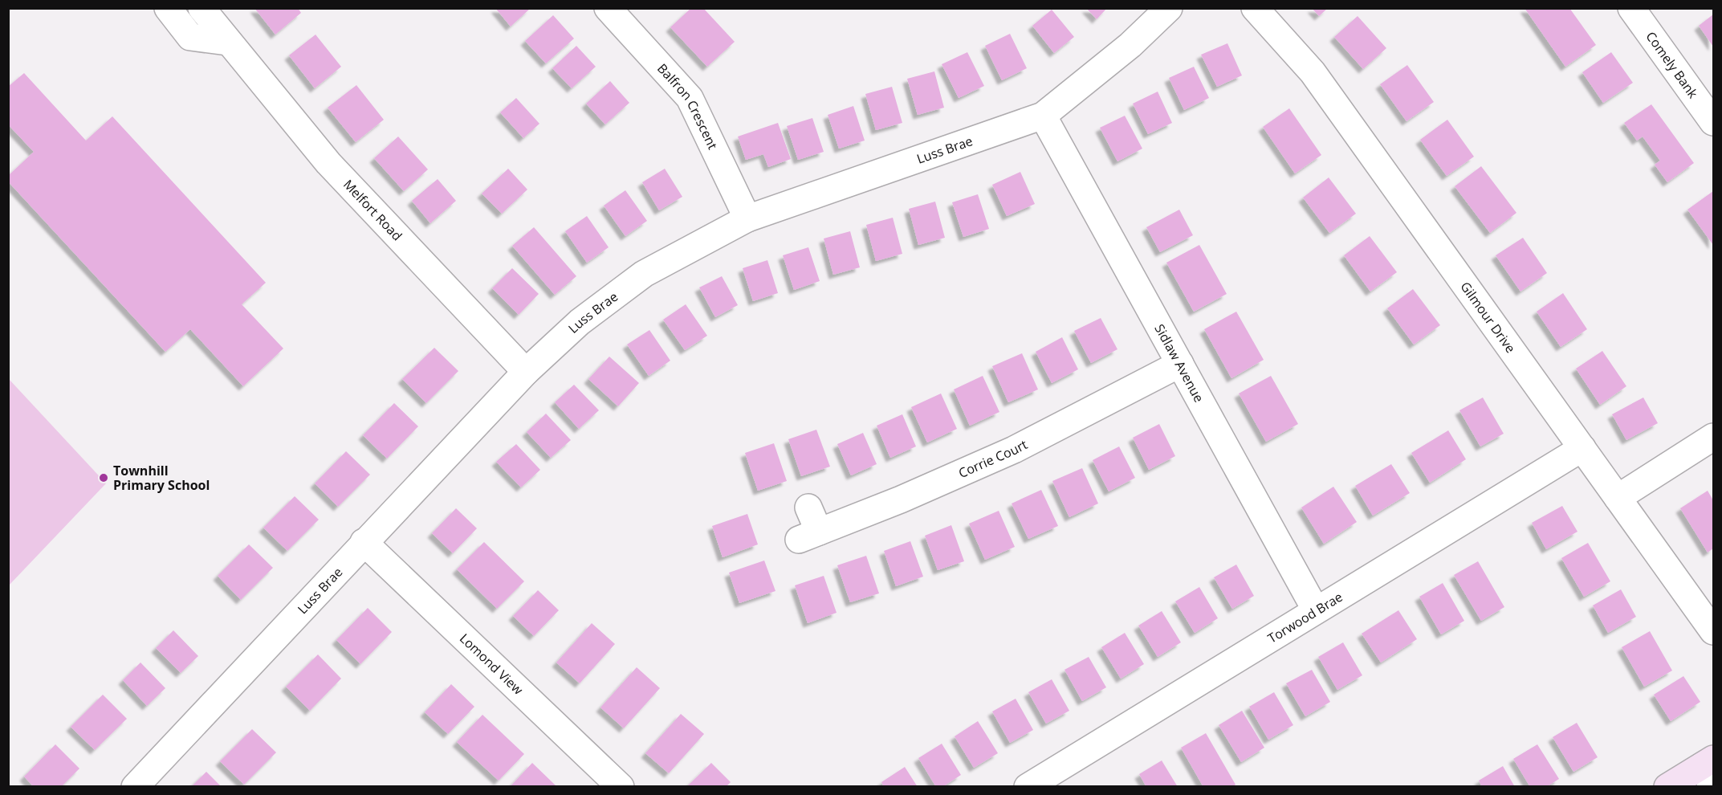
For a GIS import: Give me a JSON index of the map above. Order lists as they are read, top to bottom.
{
  "streets": {
    "street": [
      "Comely Bank",
      "Balfron Crescent",
      "Luss Brae",
      "Melfort Road",
      "Gilmour Drive",
      "Sidlaw Avenue",
      "Corrie Court",
      "Torwood Brae",
      "Lomond View"
    ]
  },
  "crossings": [
    ["Balfron Crescent", "Luss Brae"],
    ["Luss Brae", "Melfort Road"],
    ["Luss Brae", "Sidlaw Avenue"],
    ["Luss Brae", "Lomond View"],
    ["Gilmour Drive", "Torwood Brae"],
    ["Sidlaw Avenue", "Corrie Court"],
    ["Sidlaw Avenue", "Torwood Brae"]
  ],
  "places": ["Townhill Primary School"]
}
